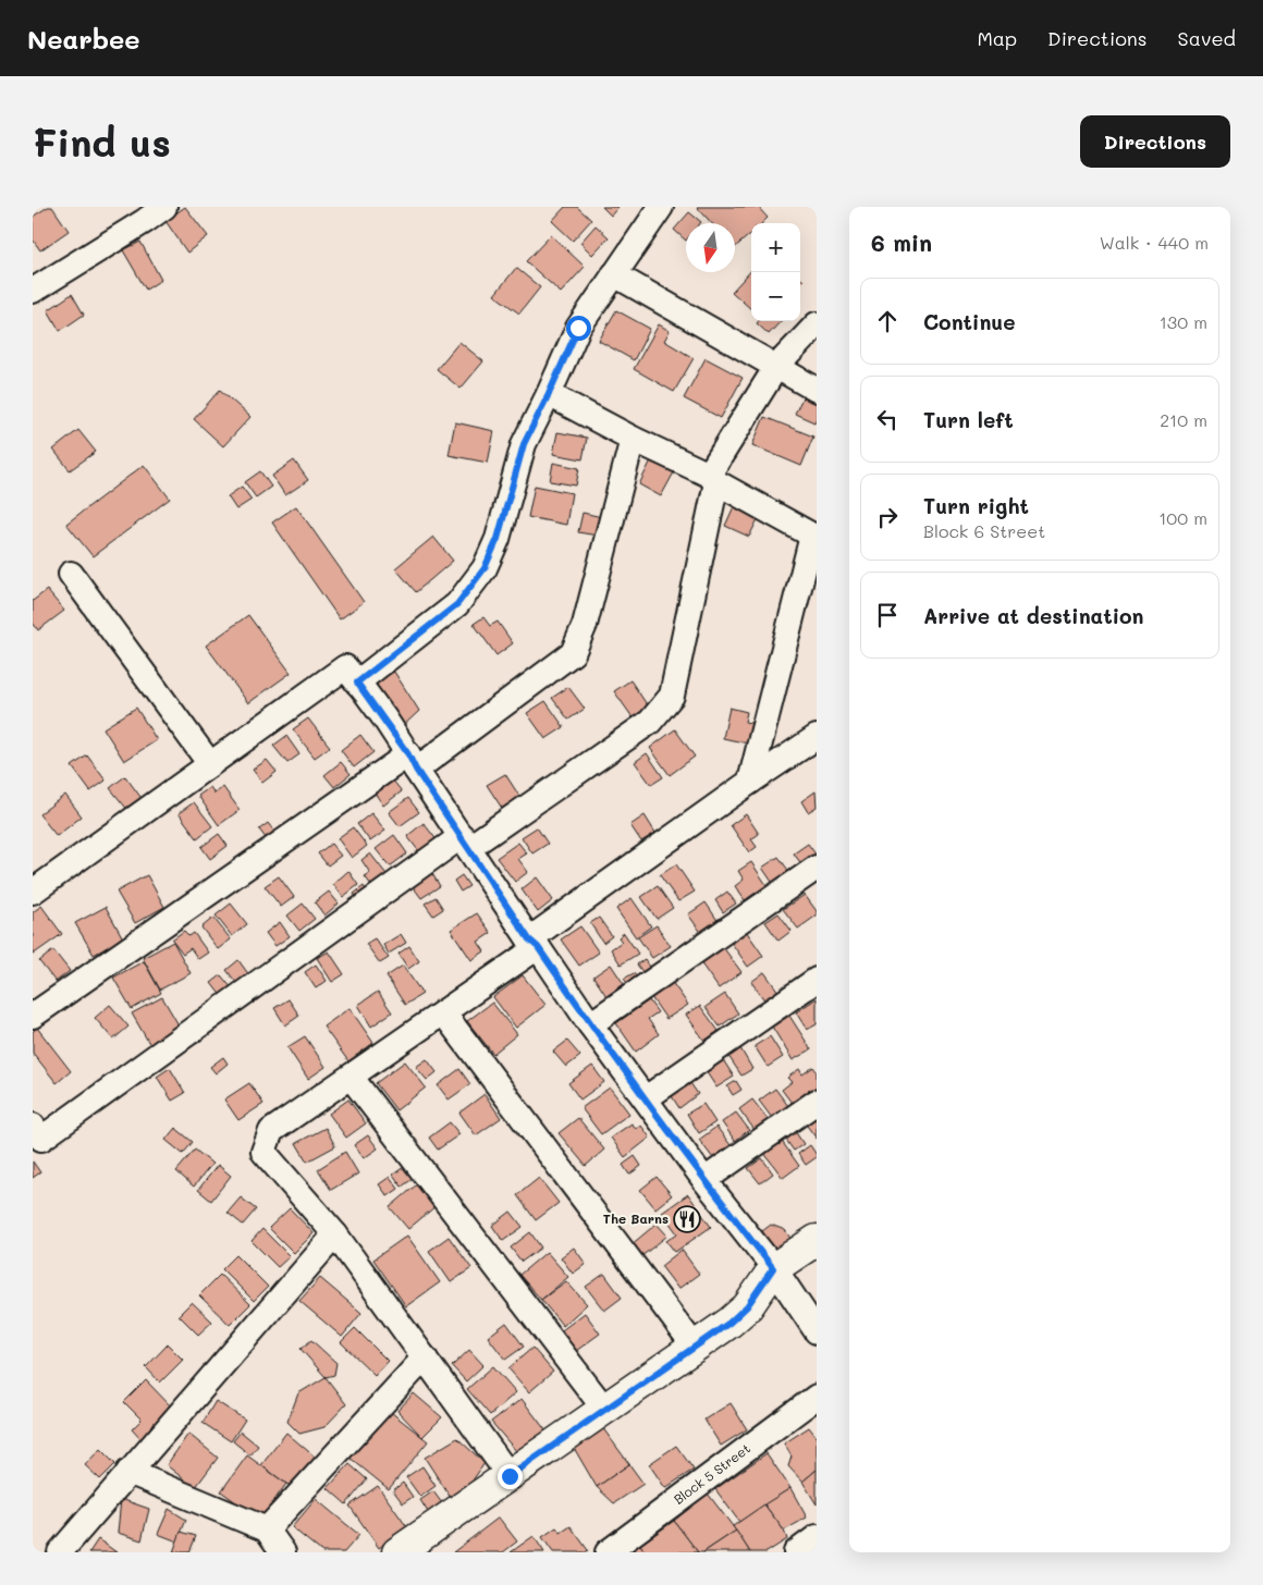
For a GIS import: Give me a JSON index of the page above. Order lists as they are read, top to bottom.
{
  "streets": {
    "street": ["Block 5 Street"]
  },
  "places": {
    "restaurant": ["The Barns"]
  },
  "north": "bottom",
  "page": {
    "header": "Nearbee",
    "nav": ["Map", "Directions", "Saved"],
    "buttons": "Directions",
    "title": "Find us",
    "heading": ["6 min", "Walk · 440 m"],
    "map_buttons": ["+", "−"],
    "list": [
      ["Continue", "130 m"],
      ["Turn left", "210 m"],
      ["Turn right", "Block 6 Street", "100 m"],
      "Arrive at destination"
    ]
  }
}
